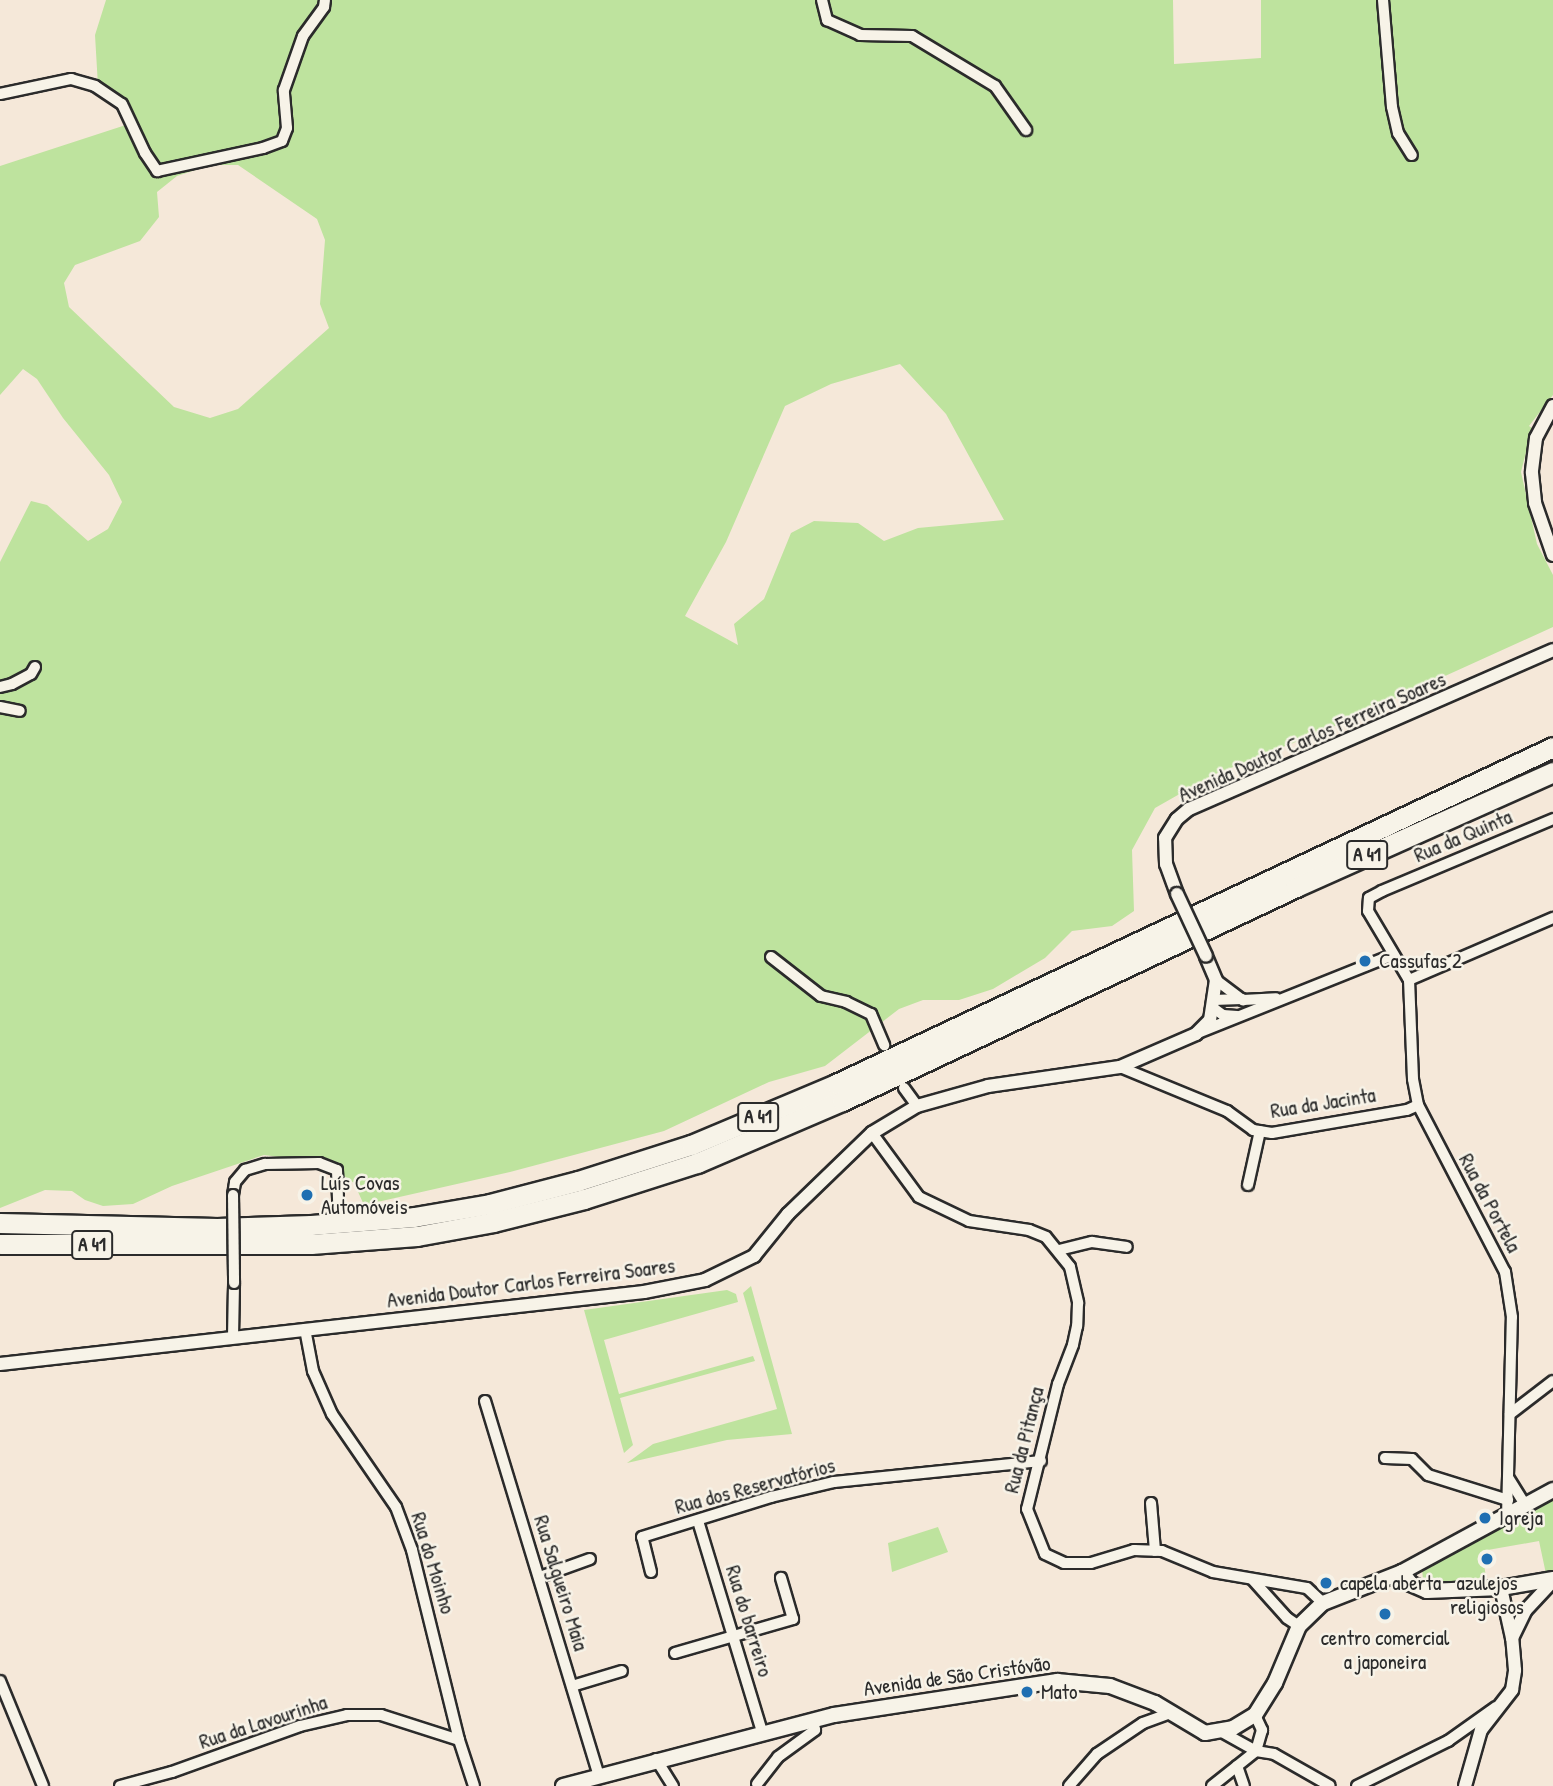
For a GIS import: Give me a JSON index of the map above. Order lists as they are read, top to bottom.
{
  "streets": {
    "highway": ["A 41"],
    "main road": ["Avenida de São Cristóvão"],
    "street": [
      "Avenida Doutor Carlos Ferreira Soares",
      "Rua da Quinta",
      "Rua da Jacinta",
      "Rua da Portela",
      "Rua da Pitança",
      "Rua dos Reservatórios",
      "Rua do Moinho",
      "Rua Salgueiro Maia",
      "Rua do barreiro",
      "Rua da Lavourinha"
    ]
  },
  "crossings": [
    ["Avenida Doutor Carlos Ferreira Soares", "Rua da Jacinta"],
    ["Avenida Doutor Carlos Ferreira Soares", "Rua da Pitança"],
    ["Avenida Doutor Carlos Ferreira Soares", "Rua do Moinho"],
    ["Rua da Jacinta", "Rua da Portela"],
    ["Rua da Pitança", "Rua dos Reservatórios"],
    ["Rua dos Reservatórios", "Rua do barreiro"],
    ["Rua do Moinho", "Rua da Lavourinha"],
    ["Rua Salgueiro Maia", "Avenida de São Cristóvão"],
    ["Rua do barreiro", "Avenida de São Cristóvão"]
  ],
  "places": [
    "Cassufas 2",
    "Luís Covas Automóveis",
    "Igreja",
    "azulejos religiosos",
    "capela aberta",
    "centro comercial a japoneira",
    "Mato"
  ]
}
